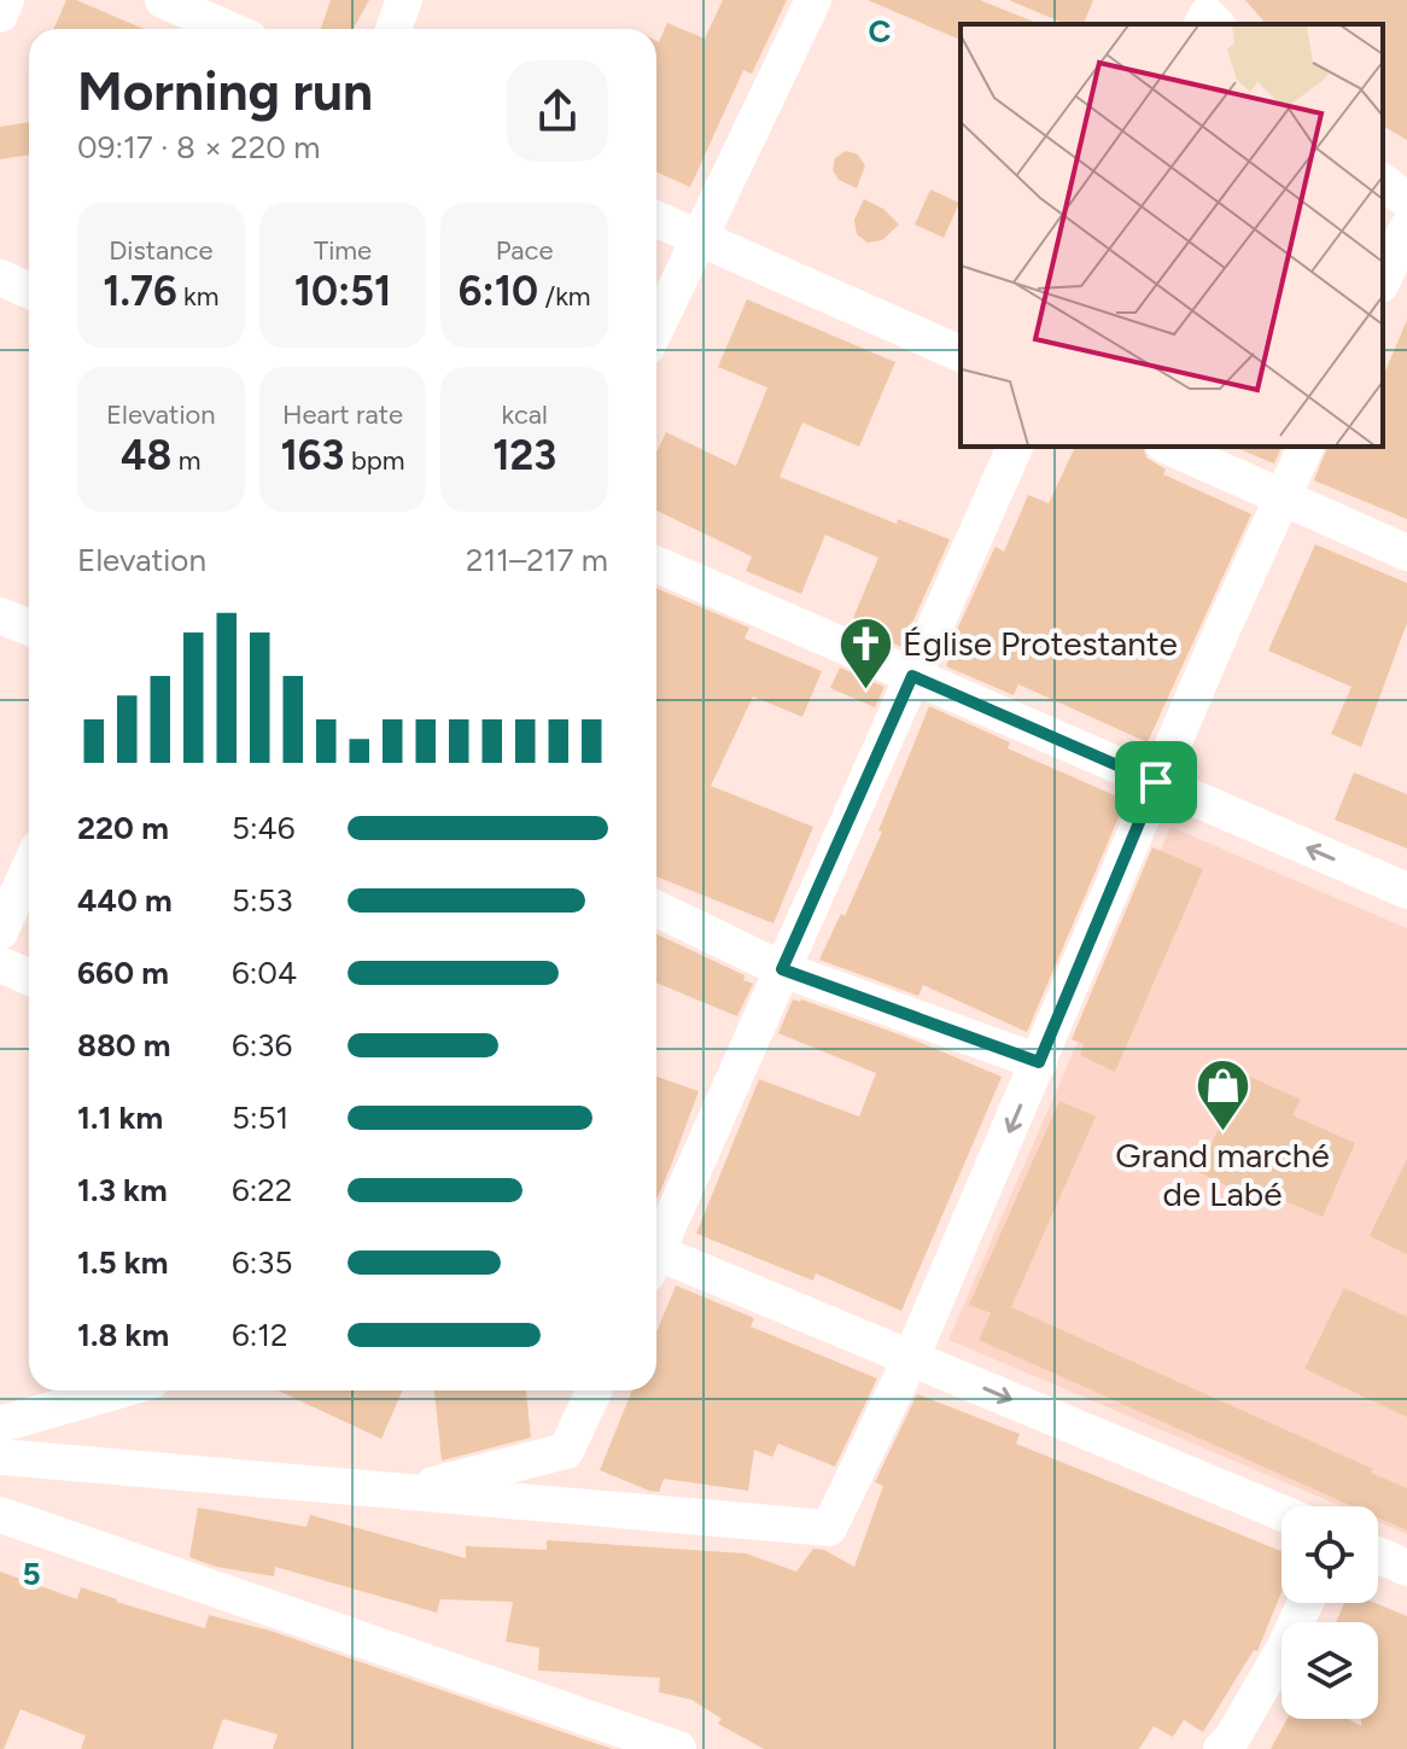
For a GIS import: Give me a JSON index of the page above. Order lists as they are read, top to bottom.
{
  "places": {
    "church": ["Église Protestante"],
    "shop": ["Grand marché de Labé"]
  },
  "page": {
    "heading": ["Morning run", "09:17 · 8 × 220 m"],
    "stats": [
      ["Distance", "1.76 km"],
      ["Time", "10:51"],
      ["Pace", "6:10 /km"],
      ["Elevation", "48 m"],
      ["Heart rate", "163 bpm"],
      ["kcal", "123"]
    ],
    "chart": ["Elevation", "211–217 m"],
    "list": [
      {
        "name": "220 m",
        "note": "5:46"
      },
      {
        "name": "440 m",
        "note": "5:53"
      },
      {
        "name": "660 m",
        "note": "6:04"
      },
      {
        "name": "880 m",
        "note": "6:36"
      },
      {
        "name": "1.1 km",
        "note": "5:51"
      },
      {
        "name": "1.3 km",
        "note": "6:22"
      },
      {
        "name": "1.5 km",
        "note": "6:35"
      },
      {
        "name": "1.8 km",
        "note": "6:12"
      }
    ]
  },
  "grid": {
    "columns": ["C"],
    "rows": ["5"]
  }
}
